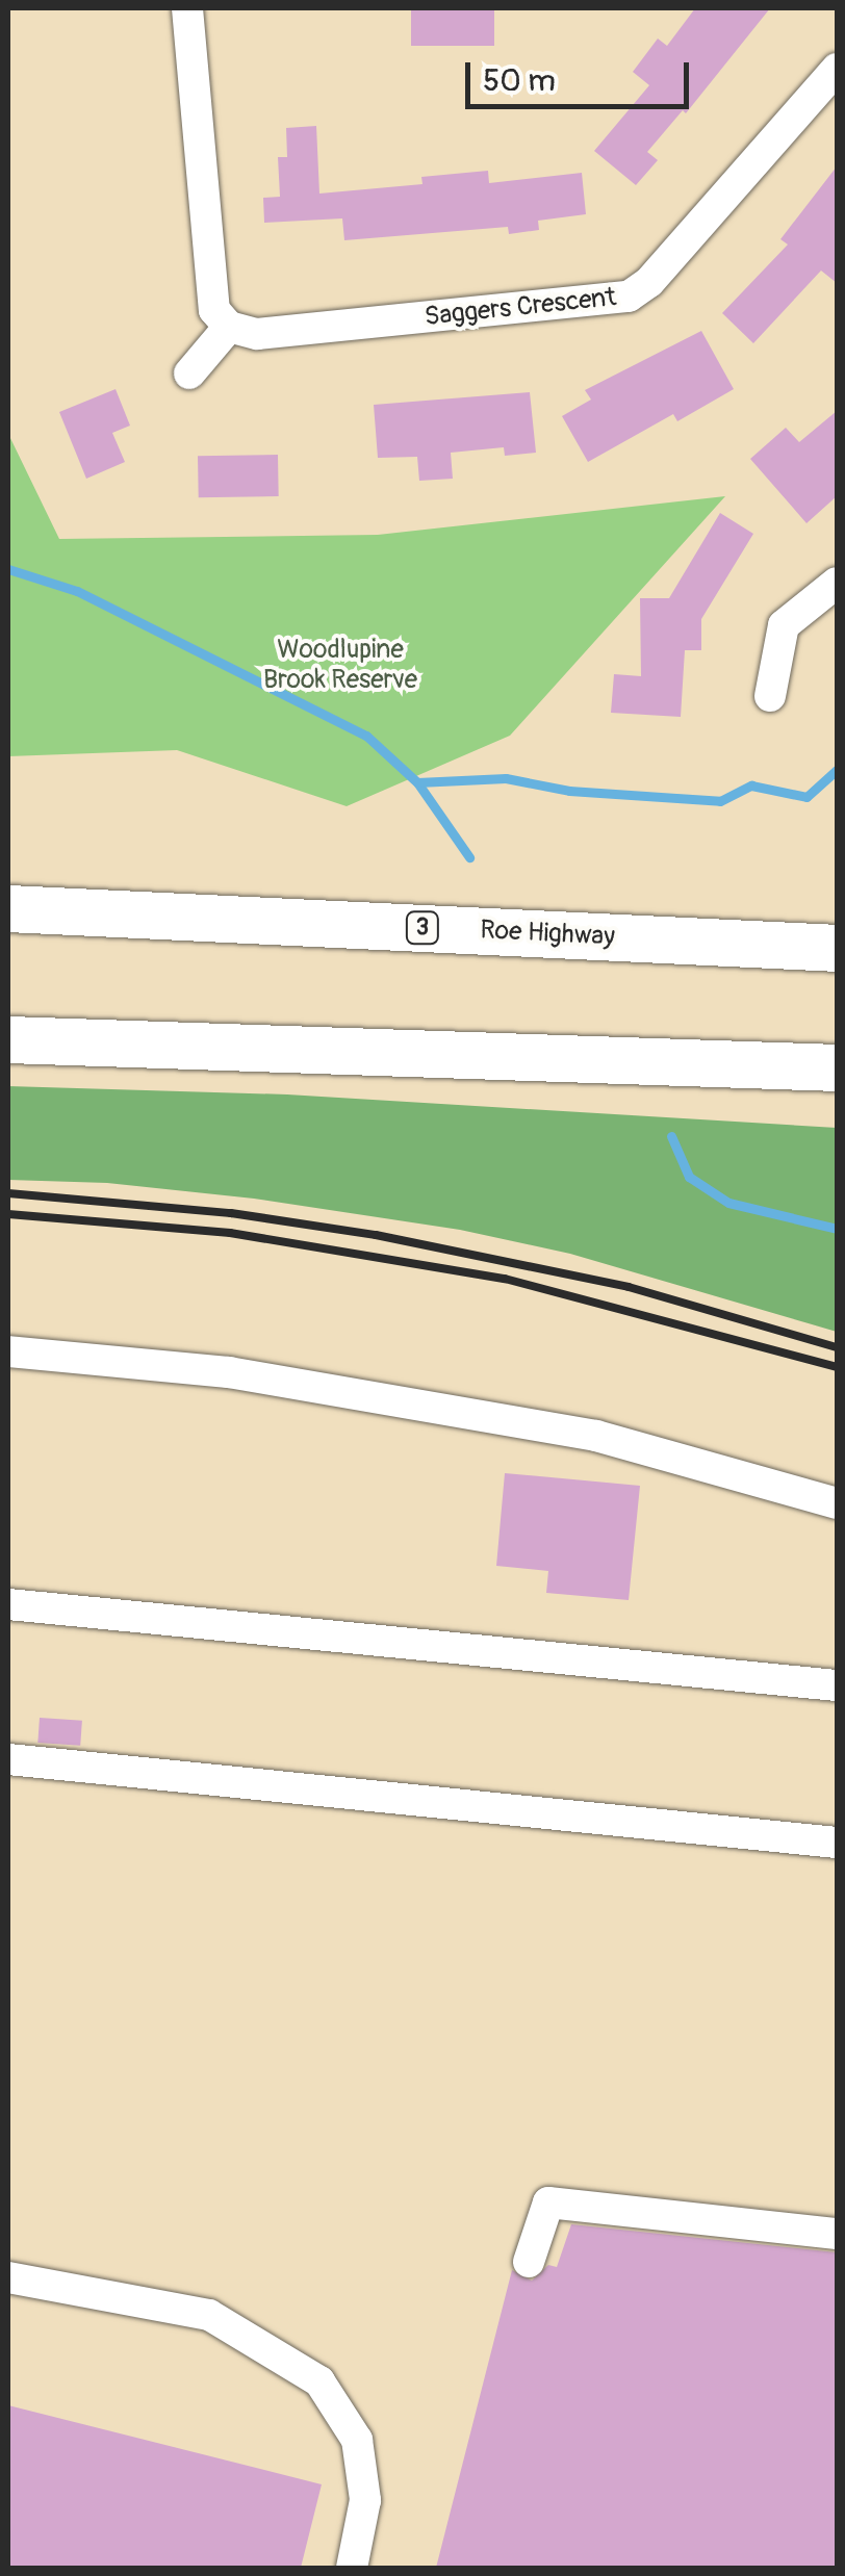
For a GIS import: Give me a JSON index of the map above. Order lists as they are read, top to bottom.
{
  "streets": {
    "highway": ["3", "Roe Highway"],
    "street": ["Saggers Crescent"]
  },
  "parks": ["Woodlupine Brook Reserve"],
  "scale_bar": "50 m"
}
